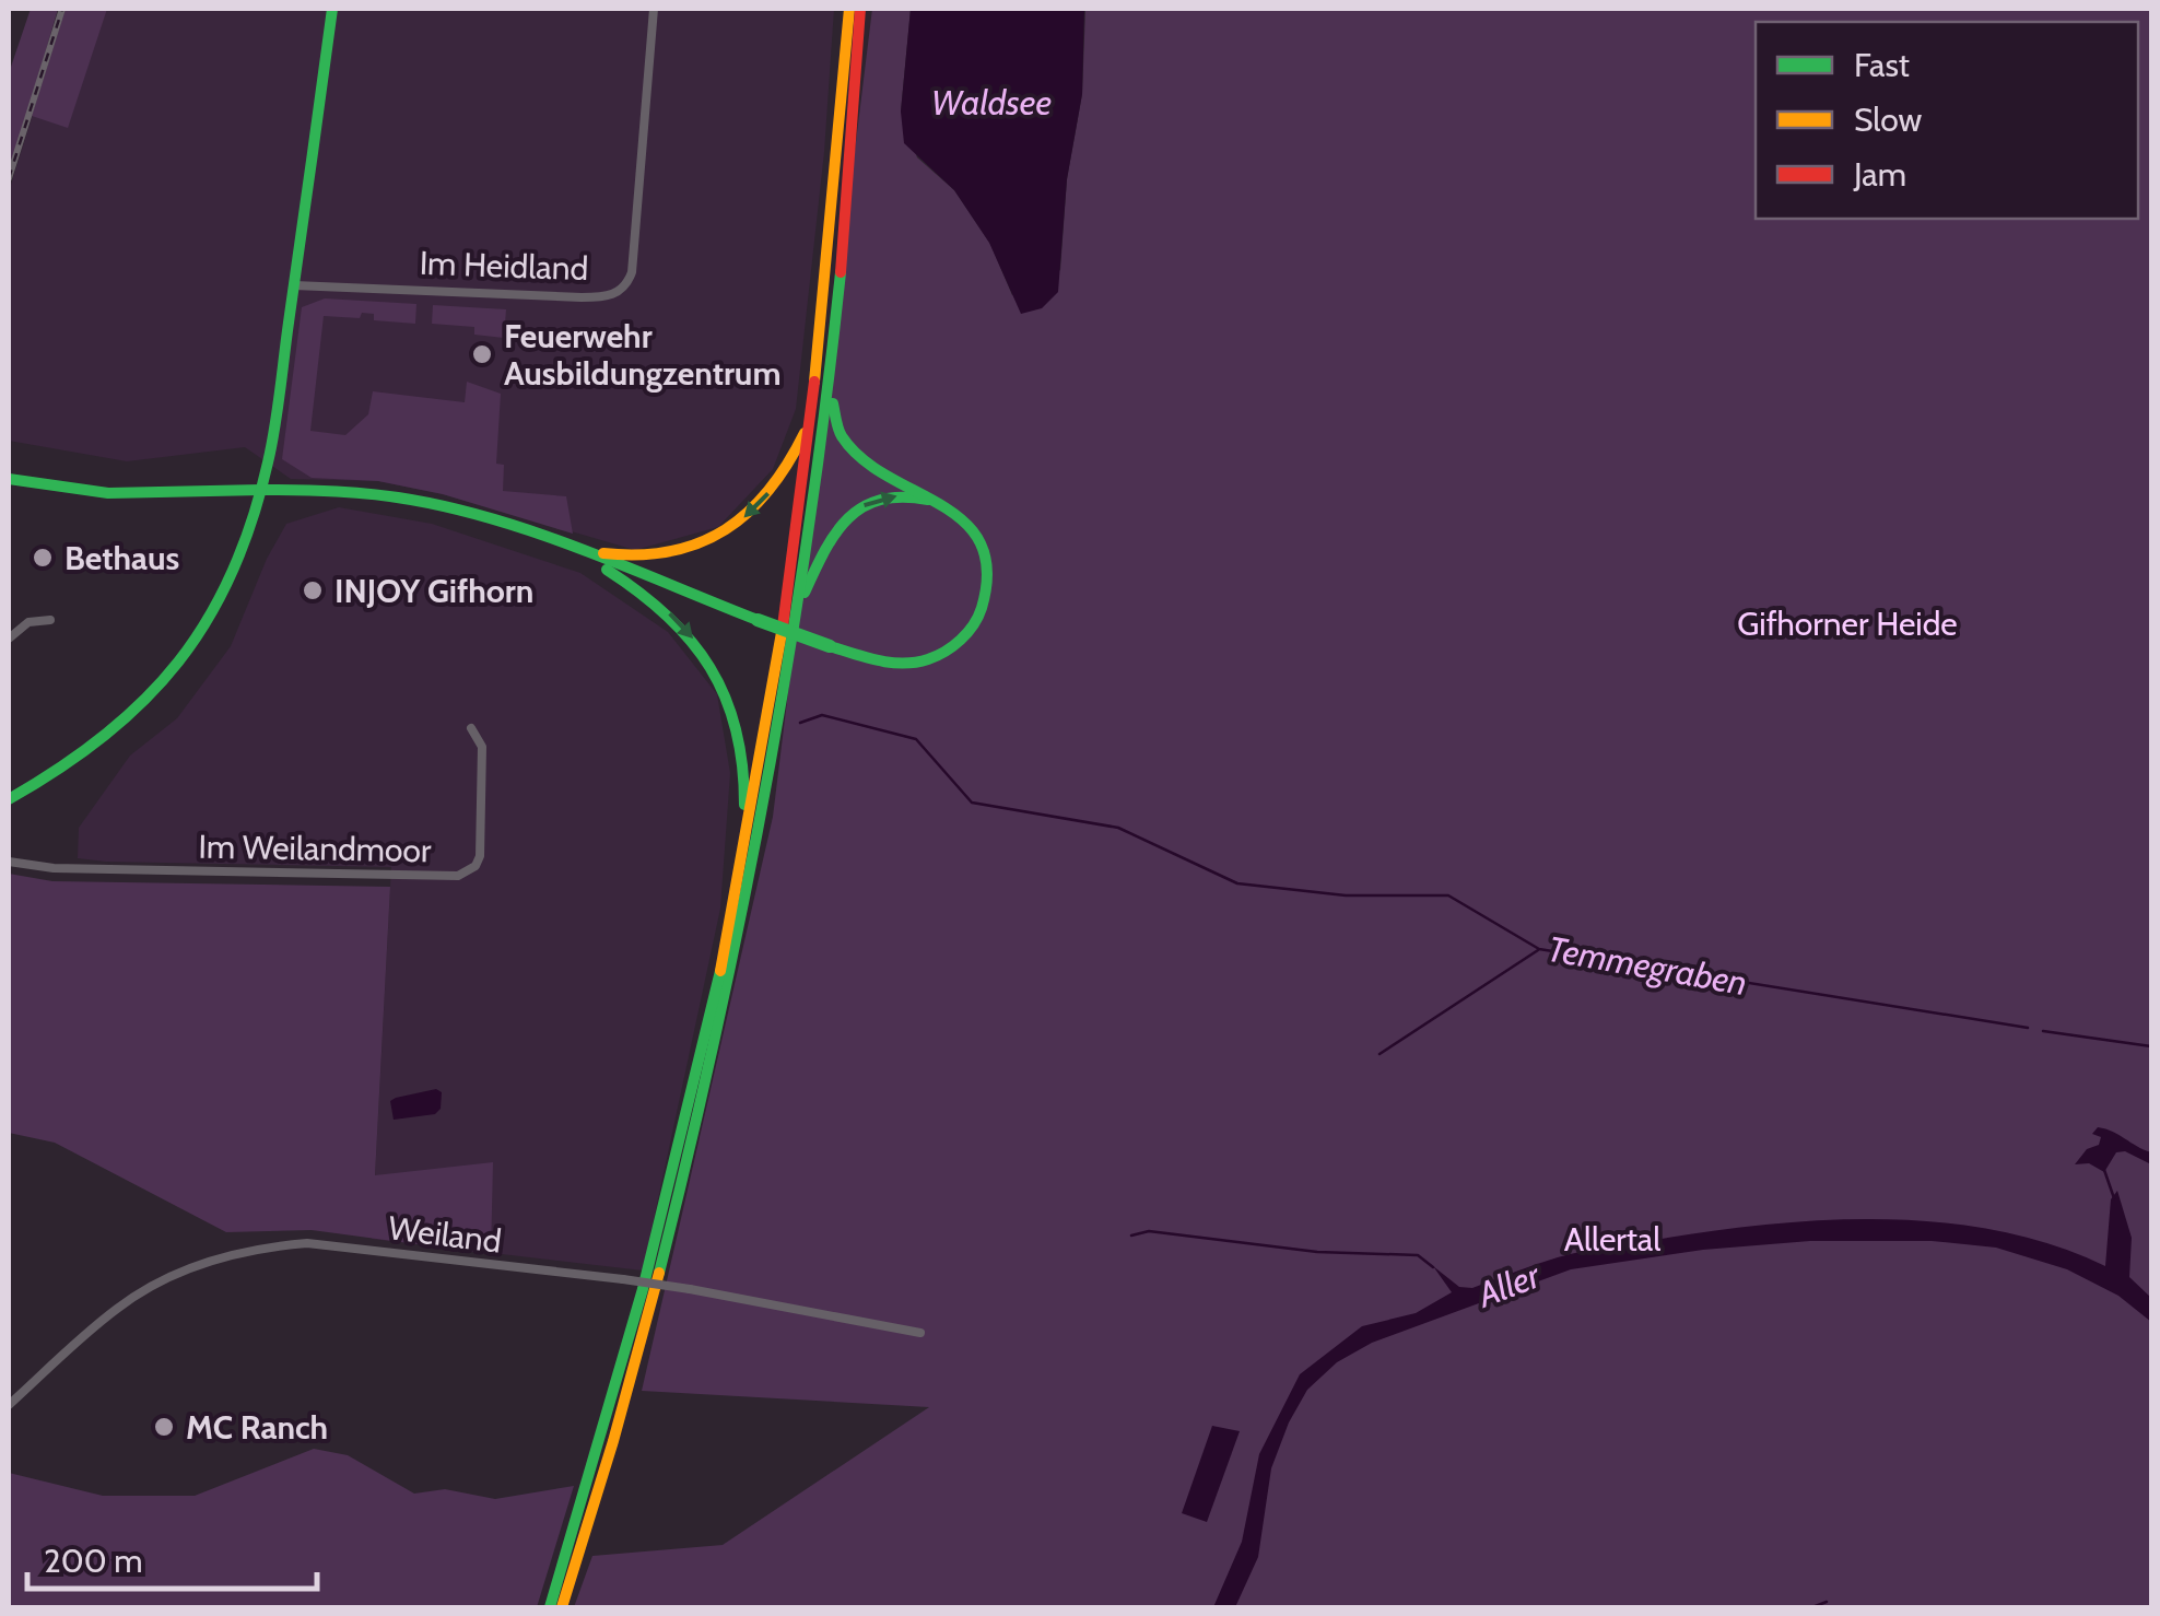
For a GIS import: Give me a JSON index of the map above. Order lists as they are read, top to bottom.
{
  "streets": {
    "street": ["Im Heidland", "Im Weilandmoor", "Weiland"]
  },
  "water": ["Waldsee", "Temmegraben", "Aller"],
  "parks": ["Gifhorner Heide", "Allertal"],
  "places": [
    "Feuerwehr Ausbildungzentrum",
    "Bethaus",
    "INJOY Gifhorn",
    "MC Ranch"
  ],
  "legend": ["Fast", "Slow", "Jam"],
  "scale_bar": "200 m"
}
